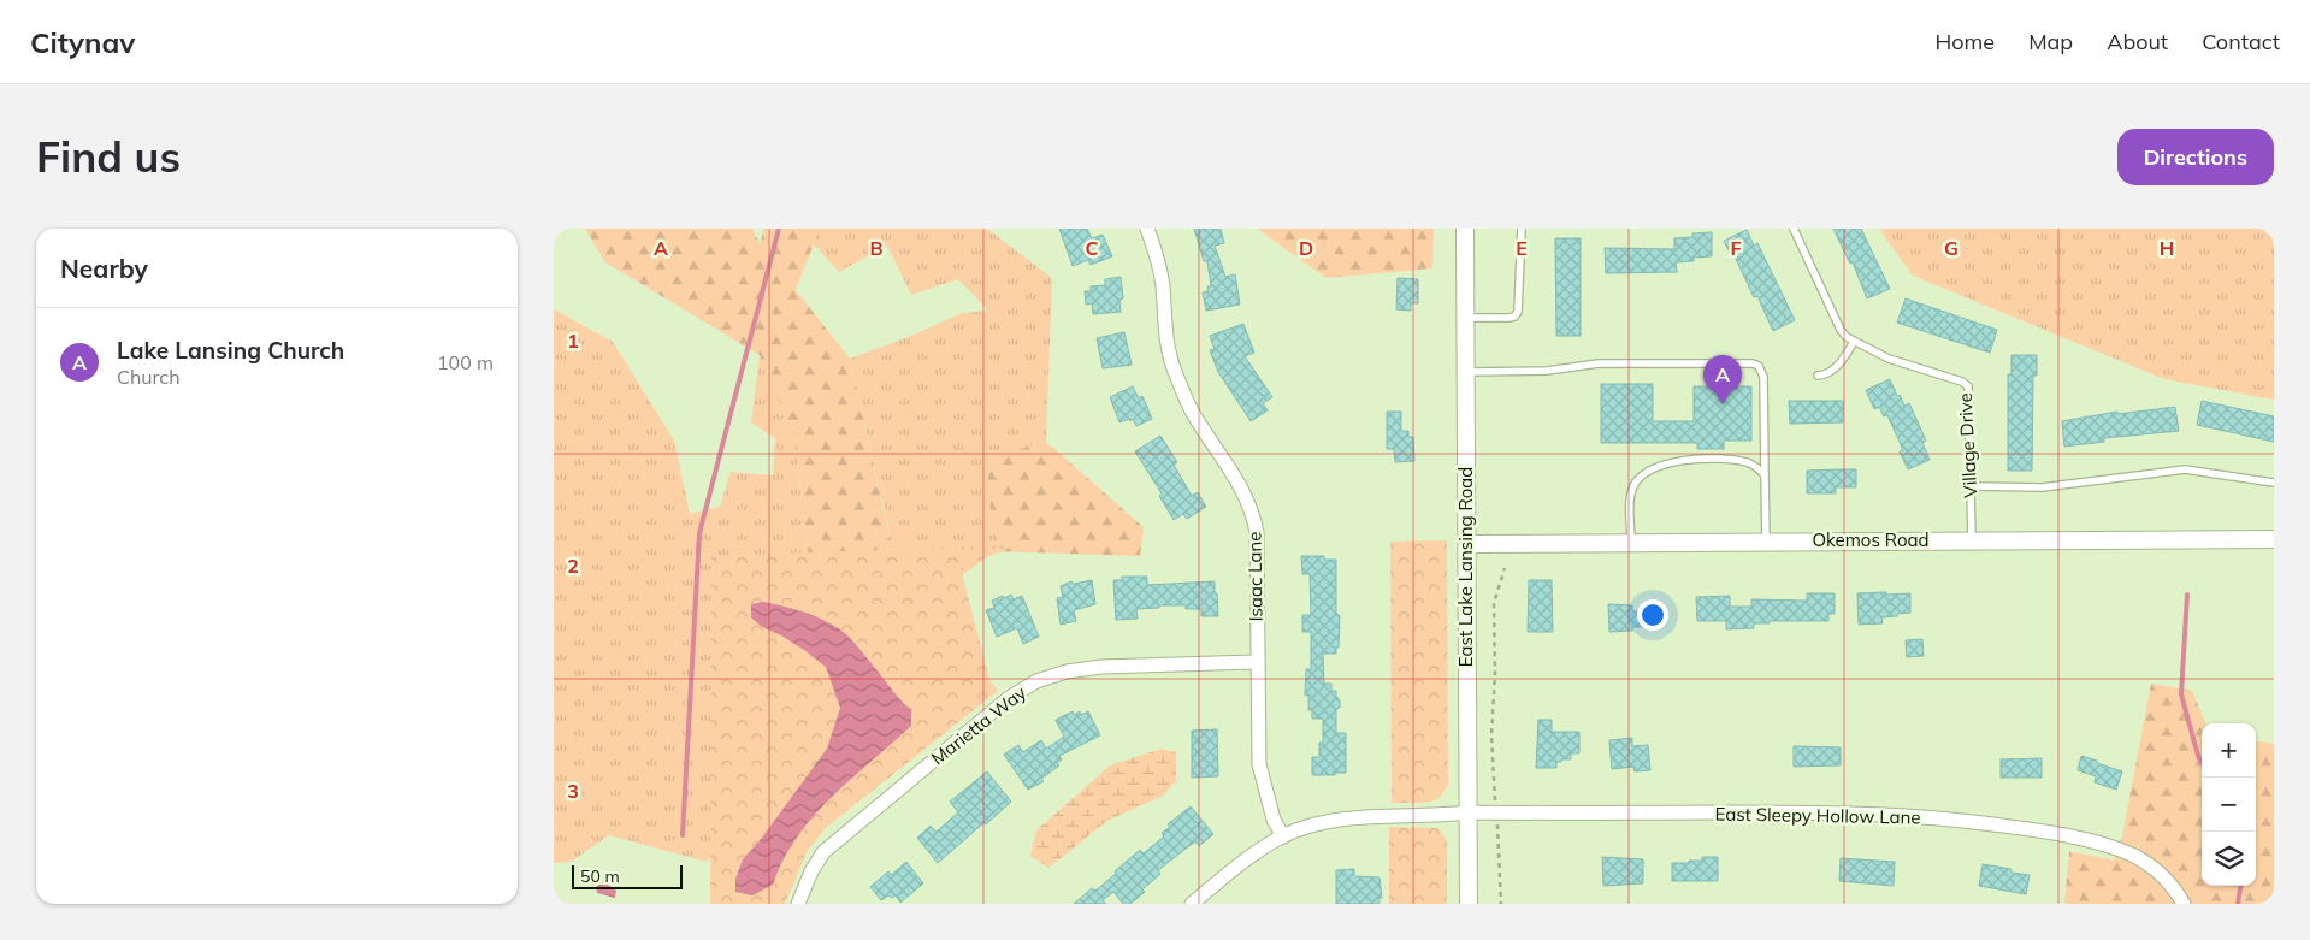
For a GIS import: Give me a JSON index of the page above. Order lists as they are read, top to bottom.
{
  "streets": {
    "street": [
      "Okemos Road",
      "East Lake Lansing Road",
      "Isaac Lane",
      "Marietta Way",
      "East Sleepy Hollow Lane"
    ],
    "lane": ["Village Drive"]
  },
  "crossings": [
    ["Village Drive", "Okemos Road"],
    ["Okemos Road", "East Lake Lansing Road"],
    ["East Lake Lansing Road", "East Sleepy Hollow Lane"],
    ["Isaac Lane", "Marietta Way"],
    ["Isaac Lane", "East Sleepy Hollow Lane"]
  ],
  "scale_bar": "50 m",
  "page": {
    "header": "Citynav",
    "nav": [
      "Home",
      "Map",
      "About",
      "Contact"
    ],
    "buttons": "Directions",
    "title": "Find us",
    "heading": "Nearby",
    "list": [
      {
        "mark": "A",
        "name": "Lake Lansing Church",
        "note": "Church",
        "value": "100 m"
      }
    ],
    "pins": "A",
    "map_buttons": ["+", "−"],
    "scale": "50 m"
  },
  "grid": {
    "columns": [
      "A",
      "B",
      "C",
      "D",
      "E",
      "F",
      "G",
      "H"
    ],
    "rows": ["1", "2", "3"]
  }
}
